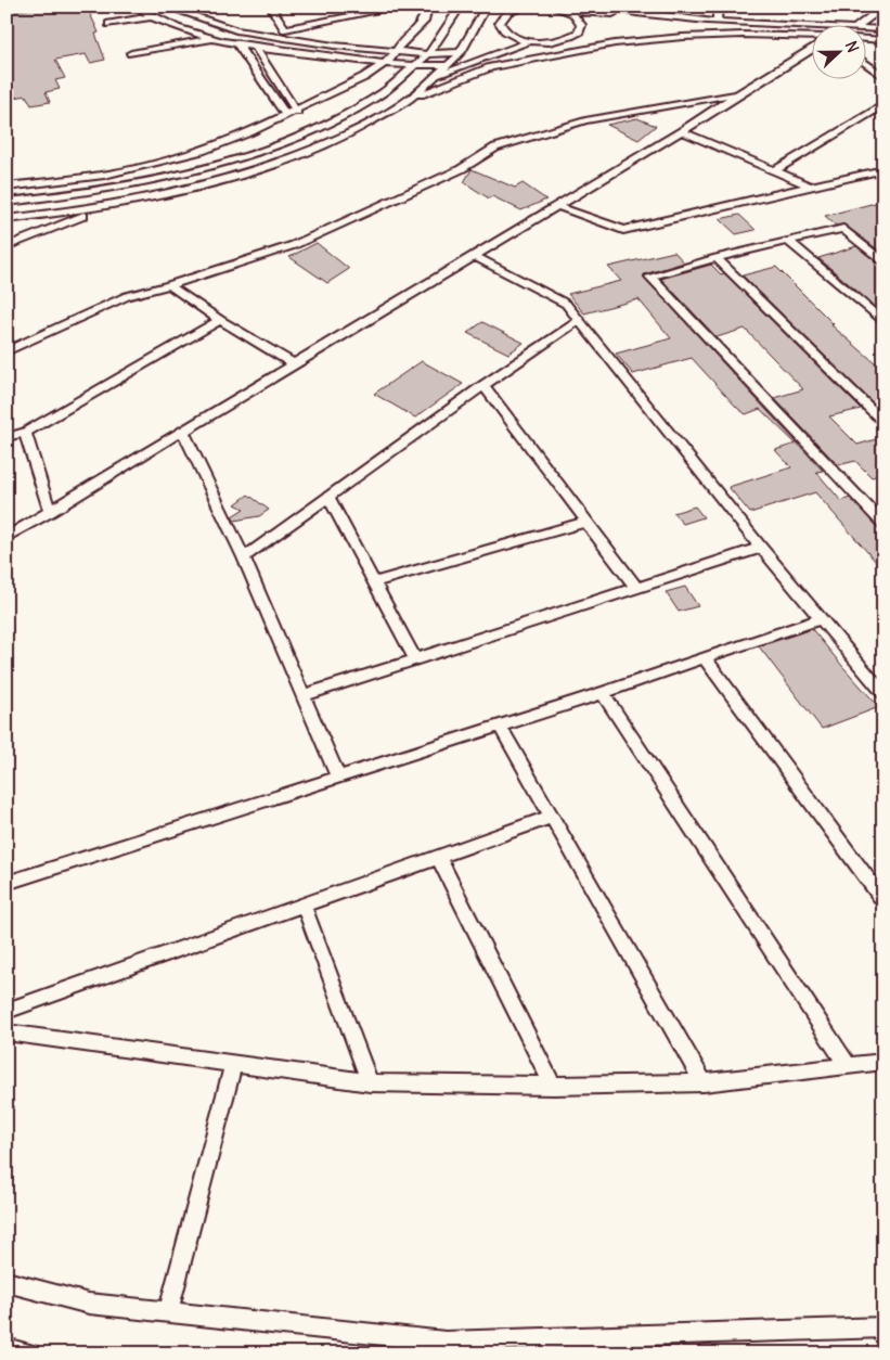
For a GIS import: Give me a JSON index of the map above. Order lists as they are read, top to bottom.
{
  "north": "right"
}
